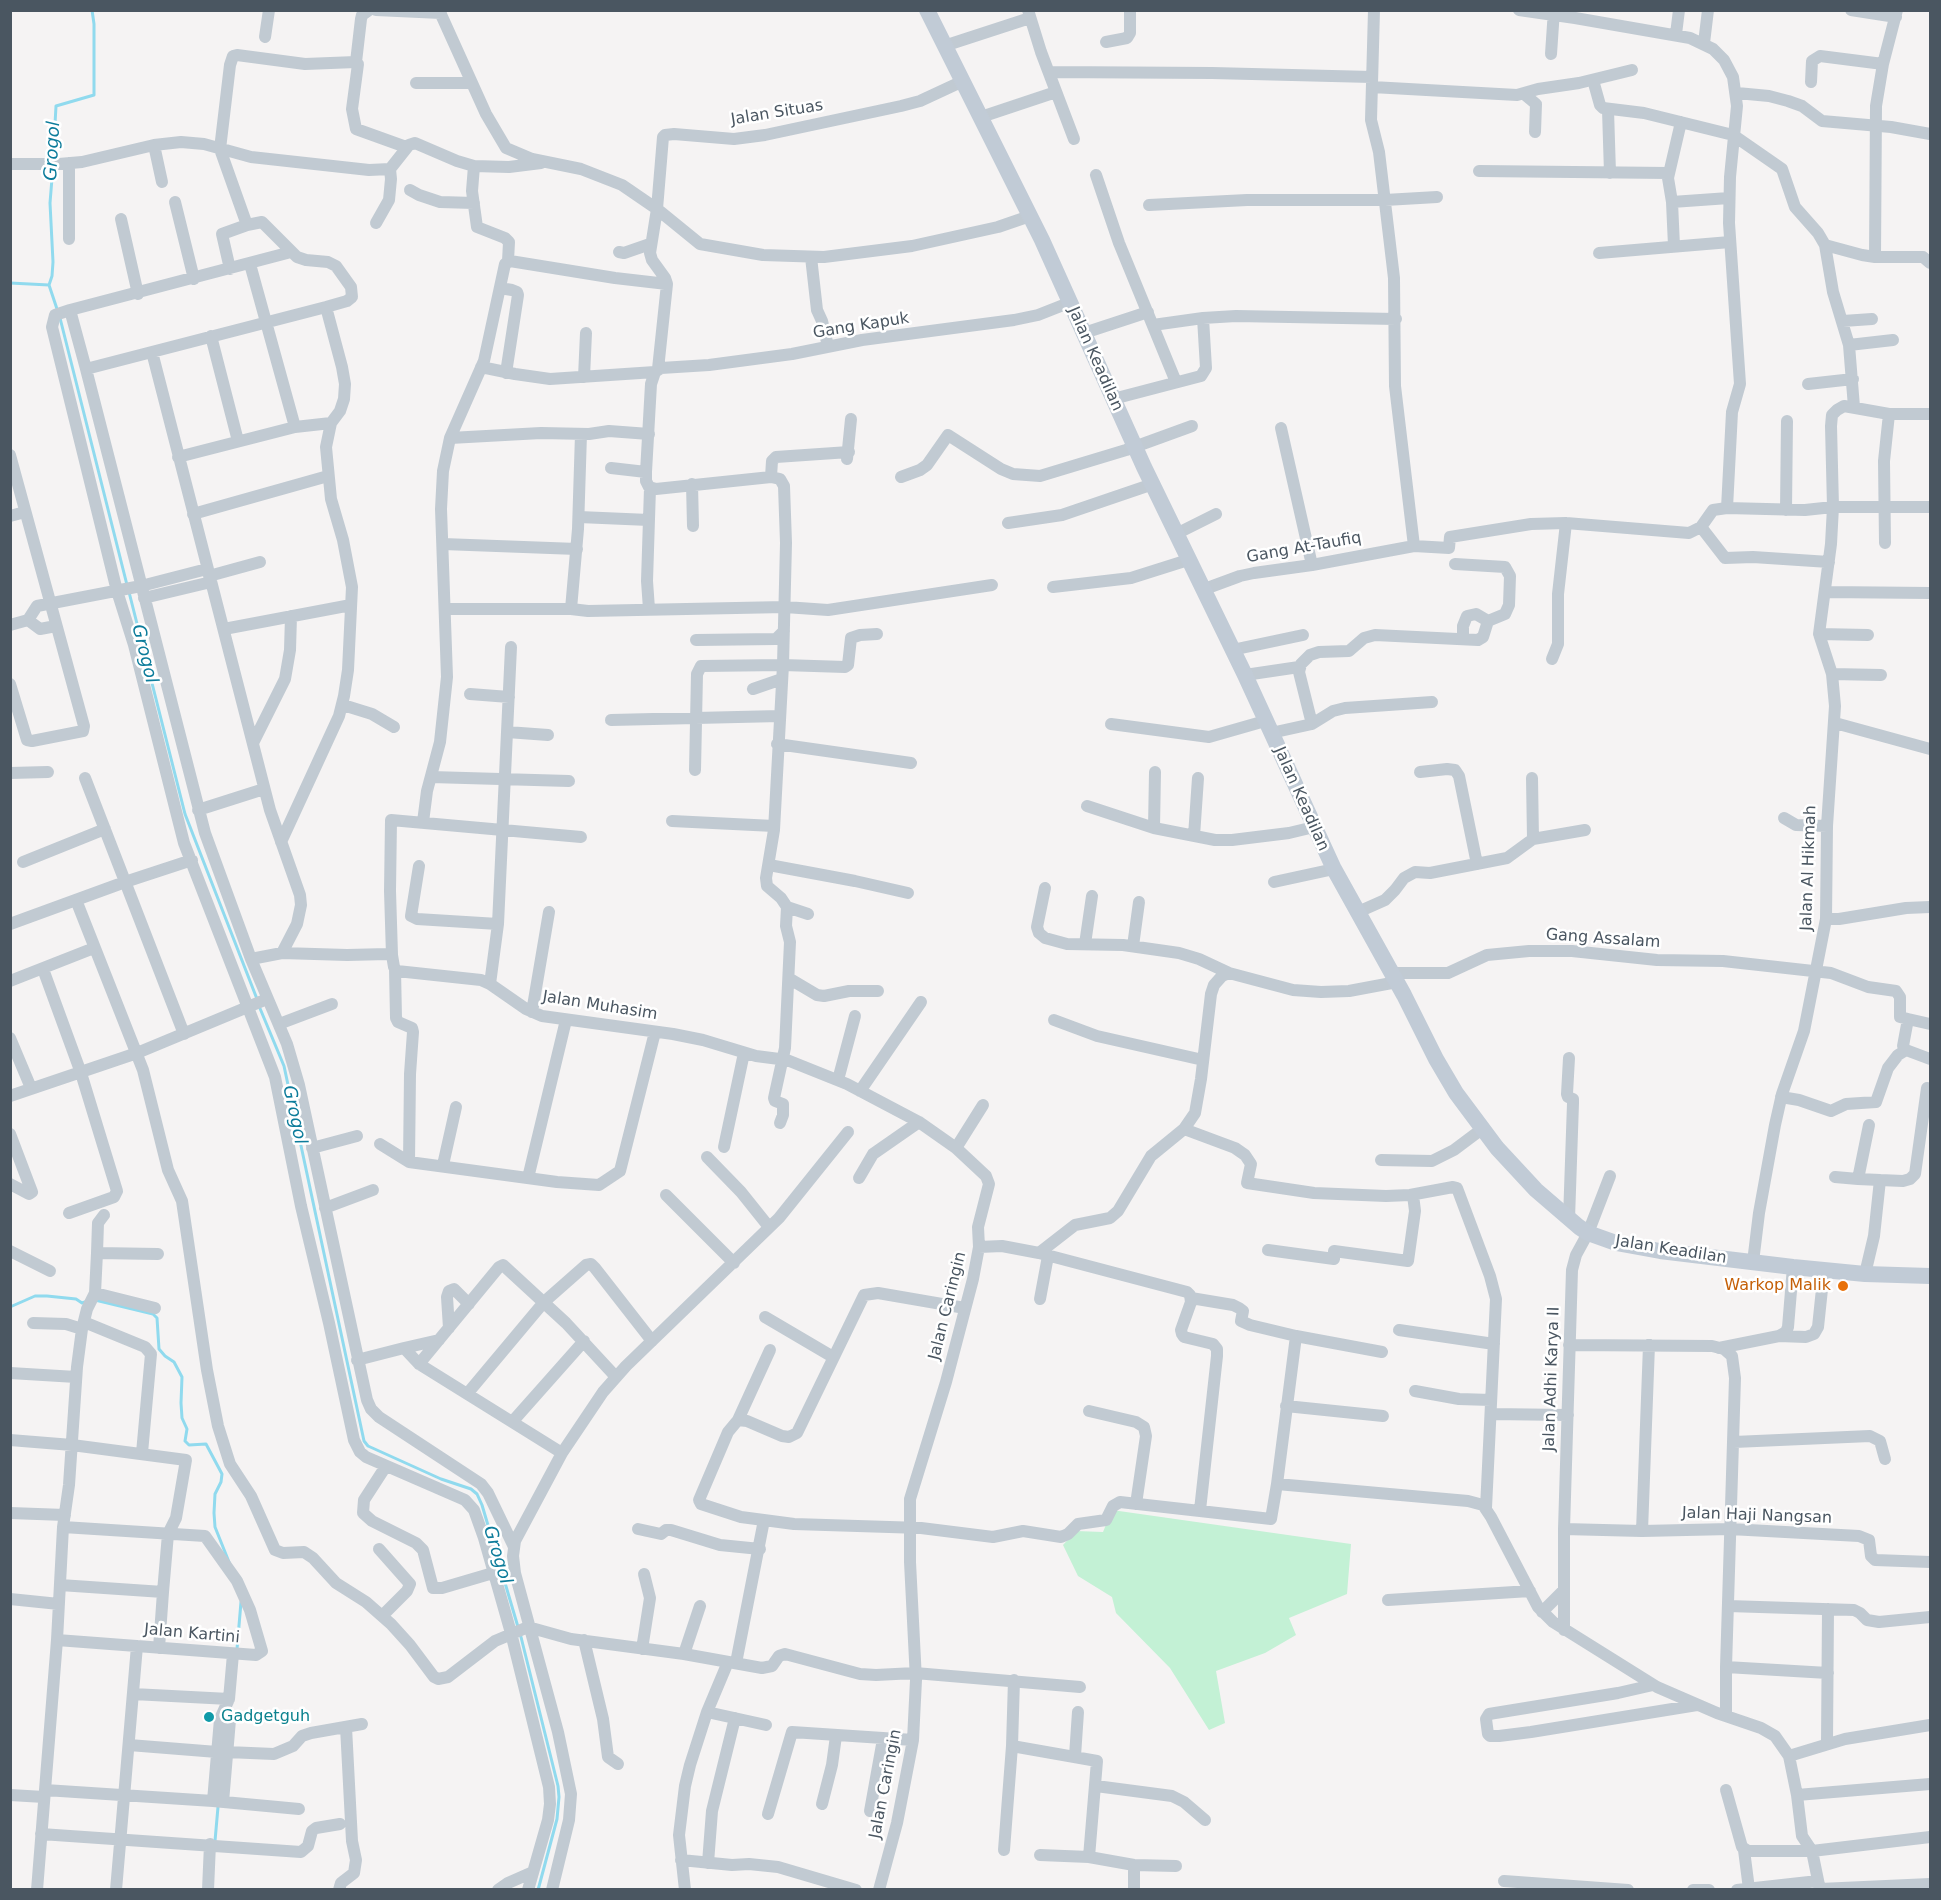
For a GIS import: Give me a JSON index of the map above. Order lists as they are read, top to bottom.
{
  "streets": {
    "main road": ["Jalan Keadilan"],
    "street": [
      "Jalan Situas",
      "Gang Kapuk",
      "Gang At-Taufiq",
      "Jalan Al Hikmah",
      "Gang Assalam",
      "Jalan Muhasim",
      "Jalan Caringin",
      "Jalan Adhi Karya II",
      "Jalan Haji Nangsan",
      "Jalan Kartini"
    ]
  },
  "crossings": [
    ["Jalan Situas", "Jalan Keadilan"],
    ["Gang Kapuk", "Jalan Keadilan"],
    ["Jalan Keadilan", "Gang At-Taufiq"],
    ["Jalan Keadilan", "Jalan Al Hikmah"],
    ["Jalan Keadilan", "Gang Assalam"],
    ["Jalan Keadilan", "Jalan Adhi Karya II"],
    ["Jalan Al Hikmah", "Gang Assalam"],
    ["Jalan Muhasim", "Jalan Caringin"],
    ["Jalan Adhi Karya II", "Jalan Haji Nangsan"]
  ],
  "water": ["Grogol"],
  "places": ["Warkop Malik", "Gadgetguh"]
}
